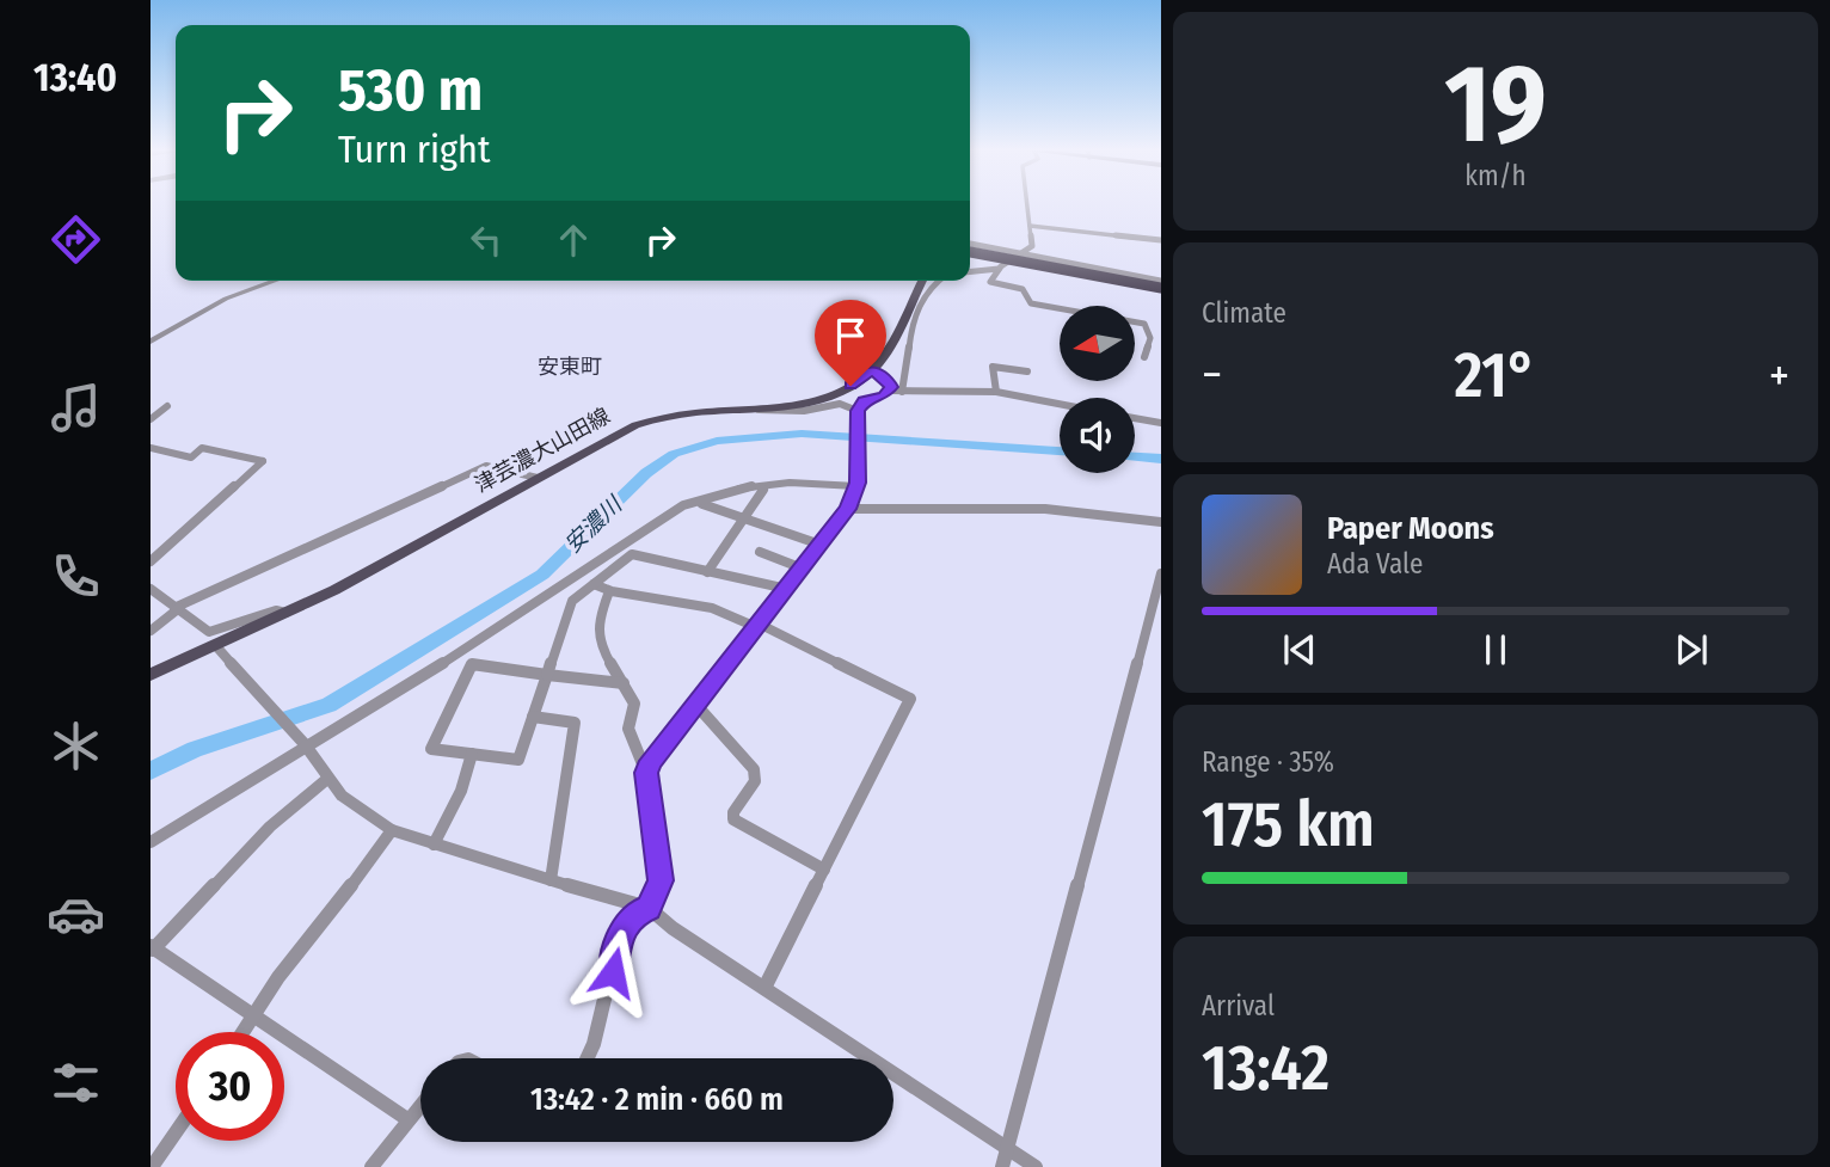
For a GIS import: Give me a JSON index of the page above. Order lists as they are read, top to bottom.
{
  "streets": {
    "main road": ["津芸濃大山田線"]
  },
  "districts": ["安東町"],
  "water": ["安濃川"],
  "north": "left",
  "page": {
    "tabs": "13:40",
    "tile": [
      ["19", "km/h"],
      "Climate",
      ["Range · 35%", "175 km"],
      ["Arrival", "13:42"]
    ],
    "turn": ["530 m", "Turn right"],
    "heat": ["−", "21°", "+"],
    "song": ["Paper Moons", "Ada Vale"],
    "limit": "30",
    "trip": "13:42 · 2 min · 660 m"
  }
}
